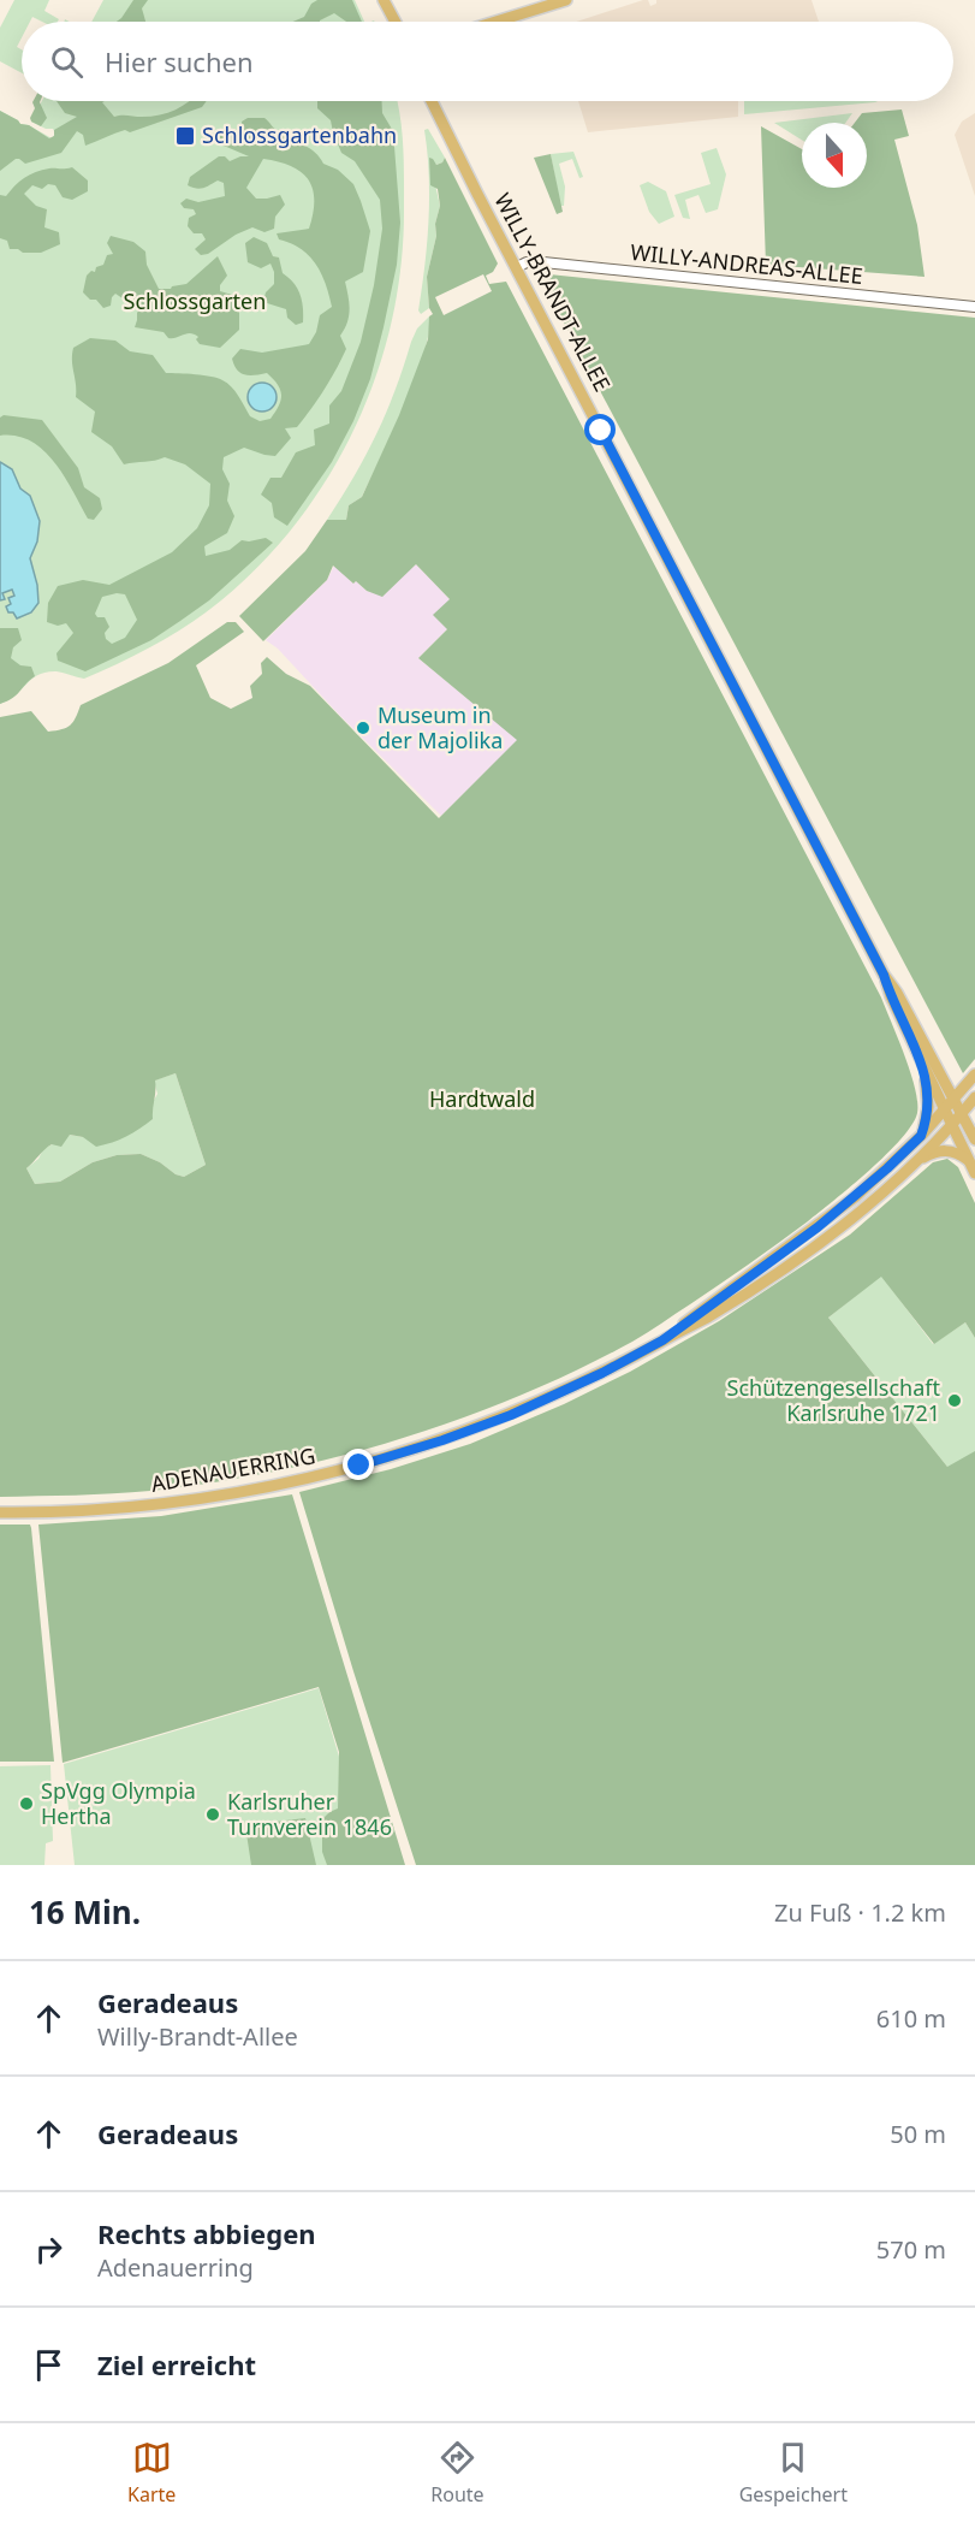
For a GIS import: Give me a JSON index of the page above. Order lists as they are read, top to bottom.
{
  "streets": {
    "main road": ["WILLY-BRANDT-ALLEE", "ADENAUERRING"],
    "street": ["WILLY-ANDREAS-ALLEE"]
  },
  "crossings": [
    ["WILLY-ANDREAS-ALLEE", "WILLY-BRANDT-ALLEE"],
    ["WILLY-BRANDT-ALLEE", "ADENAUERRING"]
  ],
  "parks": ["Schlossgarten", "Hardtwald"],
  "places": {
    "transit": ["Schlossgartenbahn"],
    "other": [
      "Museum in der Majolika",
      "Schützengesellschaft Karlsruhe 1721",
      "SpVgg Olympia Hertha",
      "Karlsruher Turnverein 1846"
    ]
  },
  "north": "bottom",
  "page": {
    "search": "Hier suchen",
    "heading": ["16 Min.", "Zu Fuß · 1.2 km"],
    "list": [
      ["Geradeaus", "Willy-Brandt-Allee", "610 m"],
      ["Geradeaus", "50 m"],
      ["Rechts abbiegen", "Adenauerring", "570 m"],
      "Ziel erreicht"
    ],
    "nav": ["Karte", "Route", "Gespeichert"]
  }
}
